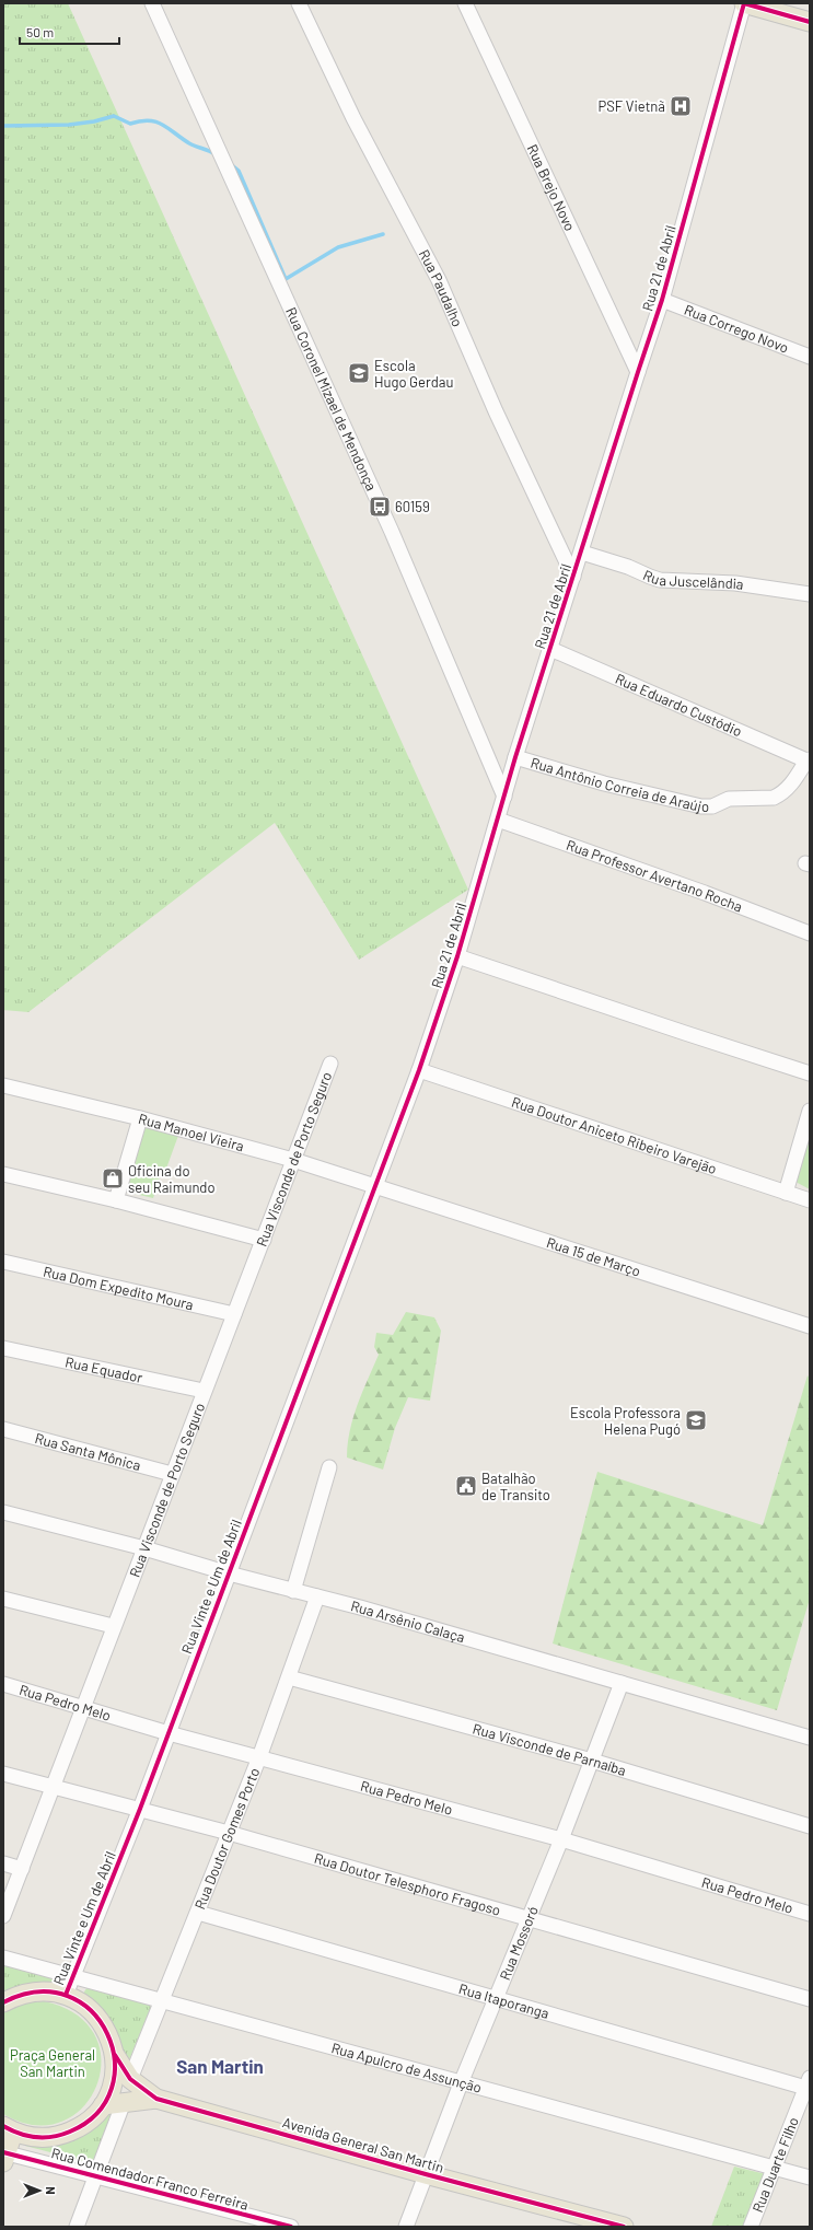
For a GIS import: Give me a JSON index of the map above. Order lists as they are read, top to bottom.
{
  "streets": {
    "main road": ["Avenida General San Martin"],
    "street": [
      "Rua Brejo Novo",
      "Rua 21 de Abril",
      "Rua Paudalho",
      "Rua Corrego Novo",
      "Rua Coronel Mizael de Mendonça",
      "Rua Juscelândia",
      "Rua Eduardo Custódio",
      "Rua Antônio Correia de Araújo",
      "Rua Professor Avertano Rocha",
      "Rua Manoel Vieira",
      "Rua Doutor Aniceto Ribeiro Varejão",
      "Rua Visconde de Porto Seguro",
      "Rua 15 de Março",
      "Rua Dom Expedito Moura",
      "Rua Equador",
      "Rua Santa Mônica",
      "Rua Vinte e Um de Abril",
      "Rua Arsênio Calaça",
      "Rua Pedro Melo",
      "Rua Visconde de Parnaíba",
      "Rua Doutor Gomes Porto",
      "Rua Doutor Telesphoro Fragoso",
      "Rua Mossoró",
      "Rua Itaporanga",
      "Rua Apulcro de Assunção",
      "Rua Duarte Filho",
      "Rua Comendador Franco Ferreira"
    ]
  },
  "crossings": [
    ["Rua Brejo Novo", "Rua 21 de Abril"],
    ["Rua 21 de Abril", "Rua Paudalho"],
    ["Rua 21 de Abril", "Rua Corrego Novo"],
    ["Rua 21 de Abril", "Rua Coronel Mizael de Mendonça"],
    ["Rua 21 de Abril", "Rua Juscelândia"],
    ["Rua 21 de Abril", "Rua Eduardo Custódio"],
    ["Rua 21 de Abril", "Rua Antônio Correia de Araújo"],
    ["Rua 21 de Abril", "Rua Professor Avertano Rocha"],
    ["Rua 21 de Abril", "Rua Manoel Vieira"],
    ["Rua 21 de Abril", "Rua Doutor Aniceto Ribeiro Varejão"],
    ["Rua 21 de Abril", "Rua 15 de Março"],
    ["Rua 21 de Abril", "Rua Vinte e Um de Abril"],
    ["Rua Eduardo Custódio", "Rua Antônio Correia de Araújo"],
    ["Rua Manoel Vieira", "Rua Visconde de Porto Seguro"],
    ["Rua Manoel Vieira", "Rua 15 de Março"],
    ["Rua Manoel Vieira", "Rua Vinte e Um de Abril"],
    ["Rua Visconde de Porto Seguro", "Rua Dom Expedito Moura"],
    ["Rua Visconde de Porto Seguro", "Rua Equador"],
    ["Rua Visconde de Porto Seguro", "Rua Santa Mônica"],
    ["Rua Visconde de Porto Seguro", "Rua Arsênio Calaça"],
    ["Rua Visconde de Porto Seguro", "Rua Pedro Melo"],
    ["Rua Visconde de Porto Seguro", "Rua Doutor Telesphoro Fragoso"],
    ["Rua 15 de Março", "Rua Vinte e Um de Abril"],
    ["Rua Vinte e Um de Abril", "Rua Arsênio Calaça"],
    ["Rua Vinte e Um de Abril", "Rua Pedro Melo"],
    ["Rua Vinte e Um de Abril", "Rua Doutor Telesphoro Fragoso"],
    ["Rua Vinte e Um de Abril", "Rua Apulcro de Assunção"],
    ["Rua Arsênio Calaça", "Rua Doutor Gomes Porto"],
    ["Rua Arsênio Calaça", "Rua Mossoró"],
    ["Rua Pedro Melo", "Rua Doutor Gomes Porto"],
    ["Rua Pedro Melo", "Rua Mossoró"],
    ["Rua Visconde de Parnaíba", "Rua Doutor Gomes Porto"],
    ["Rua Visconde de Parnaíba", "Rua Mossoró"],
    ["Rua Doutor Gomes Porto", "Rua Doutor Telesphoro Fragoso"],
    ["Rua Doutor Gomes Porto", "Rua Itaporanga"],
    ["Rua Doutor Gomes Porto", "Rua Apulcro de Assunção"],
    ["Rua Doutor Gomes Porto", "Avenida General San Martin"],
    ["Rua Doutor Telesphoro Fragoso", "Rua Mossoró"],
    ["Rua Mossoró", "Rua Itaporanga"],
    ["Rua Mossoró", "Rua Apulcro de Assunção"],
    ["Rua Mossoró", "Avenida General San Martin"],
    ["Rua Itaporanga", "Rua Duarte Filho"],
    ["Rua Apulcro de Assunção", "Rua Duarte Filho"]
  ],
  "districts": ["San Martin"],
  "parks": ["Praça General San Martin"],
  "places": {
    "hospital": ["PSF Vietnã"],
    "school or university": ["Escola Hugo Gerdau", "Escola Professora Helena Pugó"],
    "bus stop": ["60159"],
    "shop": ["Oficina do seu Raimundo"],
    "public building": ["Batalhão de Transito"]
  },
  "scale_bar": "50 m",
  "north": "right"
}
